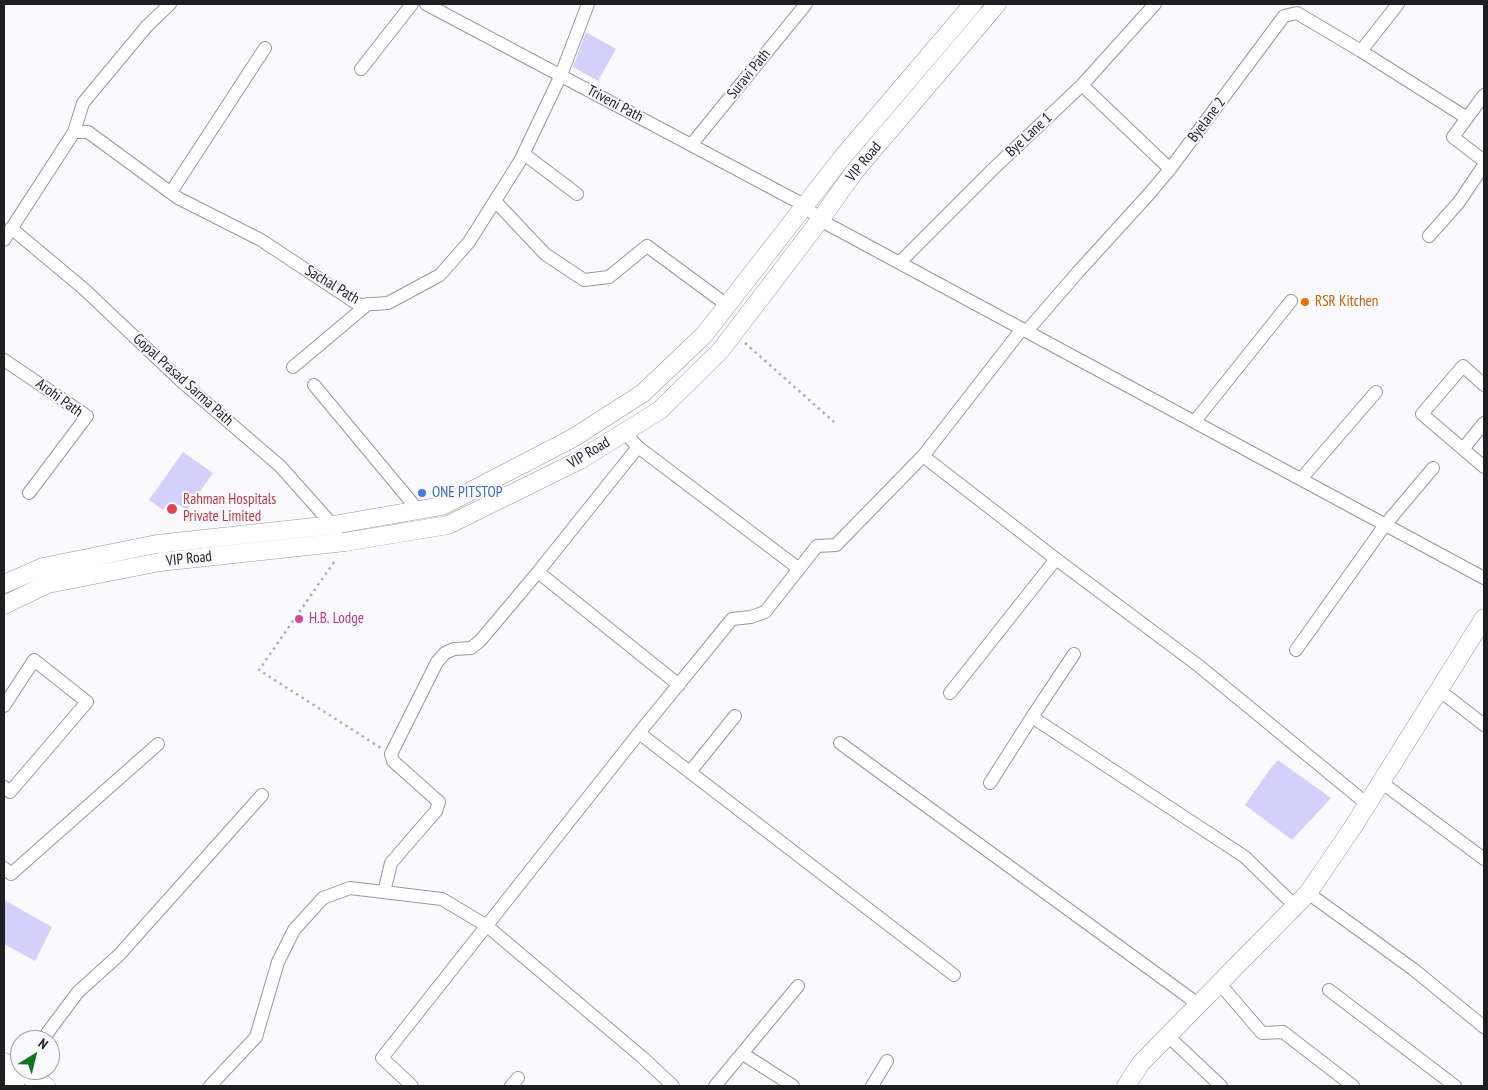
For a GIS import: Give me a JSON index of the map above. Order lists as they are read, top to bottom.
{
  "streets": {
    "main road": ["VIP Road"],
    "street": [
      "Suravi Path",
      "Triveni Path",
      "Byelane 2",
      "Bye Lane 1",
      "Sachal Path",
      "Gopal Prasad Sarma Path",
      "Arohi Path"
    ]
  },
  "crossings": [
    ["Suravi Path", "Triveni Path"],
    ["Triveni Path", "Byelane 2"],
    ["Triveni Path", "Bye Lane 1"],
    ["Triveni Path", "VIP Road"],
    ["Triveni Path", "Sachal Path"],
    ["VIP Road", "Gopal Prasad Sarma Path"]
  ],
  "places": [
    "RSR Kitchen",
    "ONE PITSTOP",
    "Rahman Hospitals Private Limited",
    "H.B. Lodge"
  ],
  "north": "top right"
}
